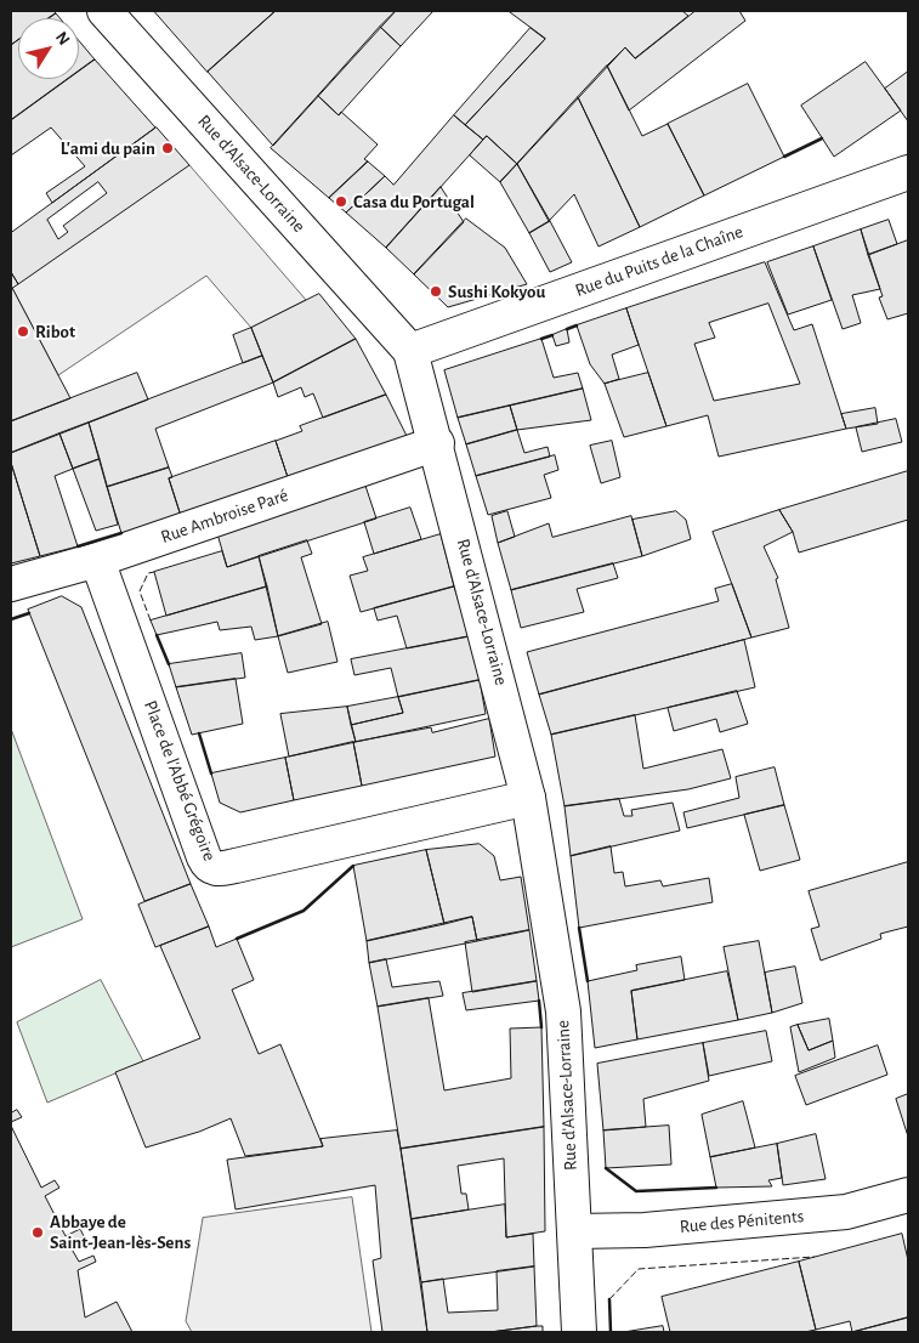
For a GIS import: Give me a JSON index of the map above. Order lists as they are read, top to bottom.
{
  "streets": {
    "street": [
      "Rue d'Alsace-Lorraine",
      "Rue du Puits de la Chaîne",
      "Rue Ambroise Paré",
      "Place de l'Abbé Grégoire",
      "Rue des Pénitents"
    ]
  },
  "crossings": [
    ["Rue d'Alsace-Lorraine", "Rue du Puits de la Chaîne"],
    ["Rue d'Alsace-Lorraine", "Rue Ambroise Paré"],
    ["Rue d'Alsace-Lorraine", "Place de l'Abbé Grégoire"],
    ["Rue d'Alsace-Lorraine", "Rue des Pénitents"],
    ["Rue Ambroise Paré", "Place de l'Abbé Grégoire"]
  ],
  "places": [
    "L'ami du pain",
    "Casa du Portugal",
    "Sushi Kokyou",
    "Ribot",
    "Abbaye de Saint-Jean-lès-Sens"
  ],
  "north": "top right"
}
